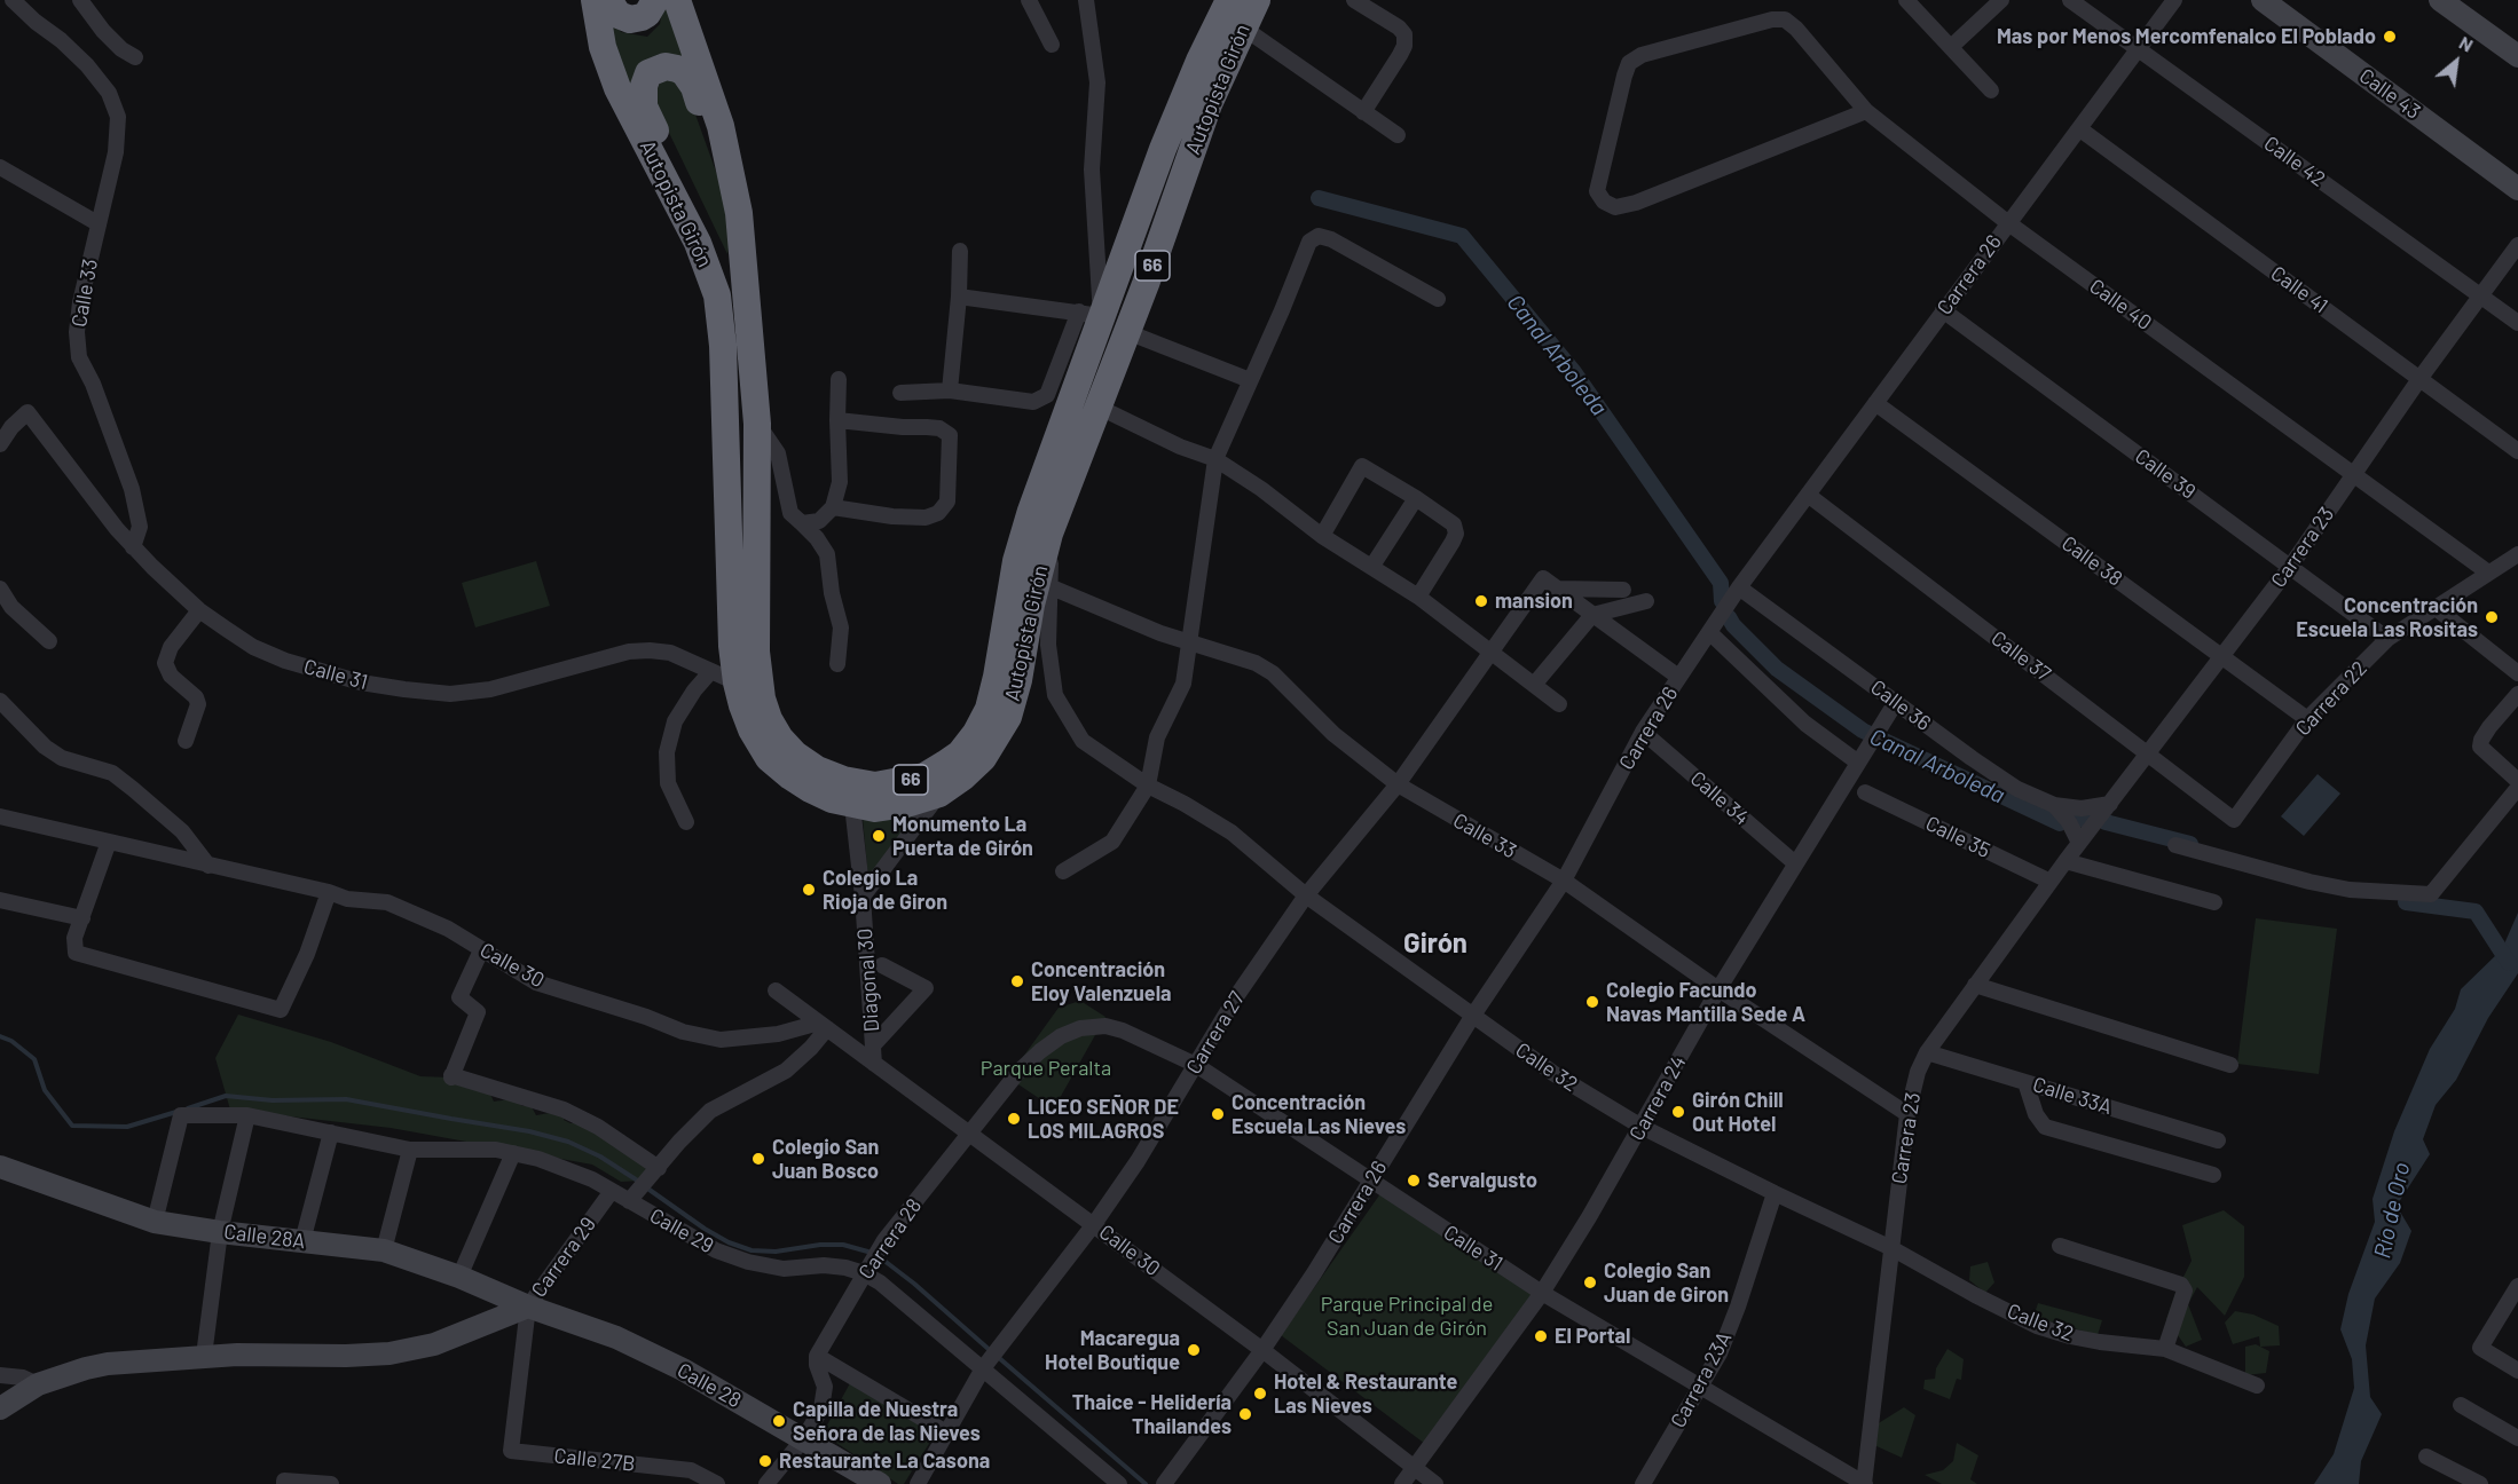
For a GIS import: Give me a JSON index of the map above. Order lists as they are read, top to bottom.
{
  "streets": {
    "highway": ["Autopista Girón", "66"],
    "street": [
      "Calle 43",
      "Calle 42",
      "Carrera 26",
      "Calle 41",
      "Calle 33",
      "Calle 40",
      "Calle 39",
      "Carrera 23",
      "Calle 38",
      "Calle 37",
      "Calle 31",
      "Carrera 22",
      "Calle 36",
      "Calle 34",
      "Calle 35",
      "Calle 30",
      "Diagonal 30",
      "Carrera 27",
      "Calle 32",
      "Calle 33A",
      "Carrera 24",
      "Calle 29",
      "Calle 28A",
      "Carrera 28",
      "Carrera 29",
      "Carrera 23A",
      "Calle 28",
      "Calle 27B"
    ]
  },
  "crossings": [
    ["Autopista Girón", "Calle 31"],
    ["Autopista Girón", "Diagonal 30"],
    ["Autopista Girón", "Calle 32"],
    ["Calle 42", "Carrera 26"],
    ["Calle 42", "Carrera 23"],
    ["Carrera 26", "Calle 41"],
    ["Carrera 26", "Calle 33"],
    ["Carrera 26", "Calle 40"],
    ["Carrera 26", "Calle 39"],
    ["Carrera 26", "Calle 38"],
    ["Carrera 26", "Calle 37"],
    ["Carrera 26", "Calle 31"],
    ["Carrera 26", "Calle 36"],
    ["Carrera 26", "Calle 34"],
    ["Carrera 26", "Calle 30"],
    ["Carrera 26", "Calle 32"],
    ["Calle 41", "Carrera 23"],
    ["Calle 33", "Carrera 23"],
    ["Calle 33", "Calle 31"],
    ["Calle 33", "Carrera 27"],
    ["Calle 33", "Calle 32"],
    ["Calle 33", "Carrera 24"],
    ["Calle 40", "Carrera 23"],
    ["Calle 40", "Carrera 22"],
    ["Calle 39", "Carrera 23"],
    ["Calle 39", "Carrera 22"],
    ["Carrera 23", "Calle 38"],
    ["Carrera 23", "Calle 37"],
    ["Carrera 23", "Calle 31"],
    ["Carrera 23", "Calle 36"],
    ["Carrera 23", "Calle 35"],
    ["Carrera 23", "Calle 32"],
    ["Carrera 23", "Calle 33A"],
    ["Calle 38", "Carrera 22"],
    ["Calle 37", "Carrera 22"],
    ["Calle 31", "Carrera 27"],
    ["Calle 31", "Carrera 24"],
    ["Calle 31", "Carrera 28"],
    ["Calle 31", "Carrera 23A"],
    ["Calle 36", "Carrera 24"],
    ["Calle 34", "Carrera 24"],
    ["Calle 30", "Diagonal 30"],
    ["Calle 30", "Carrera 27"],
    ["Calle 30", "Carrera 24"],
    ["Calle 30", "Carrera 28"],
    ["Carrera 27", "Calle 32"],
    ["Carrera 27", "Calle 29"],
    ["Calle 32", "Carrera 24"],
    ["Calle 32", "Carrera 23A"],
    ["Calle 29", "Calle 28A"],
    ["Calle 29", "Carrera 28"],
    ["Calle 29", "Carrera 29"],
    ["Calle 28A", "Carrera 29"],
    ["Calle 28A", "Calle 28"],
    ["Carrera 29", "Calle 28"],
    ["Carrera 29", "Calle 27B"]
  ],
  "districts": ["Girón"],
  "water": ["Canal Arboleda", "Río de Oro"],
  "parks": ["Parque Peralta", "Parque Principal de San Juan de Girón"],
  "places": [
    "Mas por Menos Mercomfenalco El Poblado",
    "mansion",
    "Concentración Escuela Las Rositas",
    "Monumento La Puerta de Girón",
    "Colegio La Rioja de Giron",
    "Concentración Eloy Valenzuela",
    "Colegio Facundo Navas Mantilla Sede A",
    "Girón Chill Out Hotel",
    "Concentración Escuela Las Nieves",
    "LICEO SEÑOR DE LOS MILAGROS",
    "Colegio San Juan Bosco",
    "Servalgusto",
    "Colegio San Juan de Giron",
    "El Portal",
    "Macaregua Hotel Boutique",
    "Hotel & Restaurante Las Nieves",
    "Thaice - Helidería Thailandes",
    "Capilla de Nuestra Señora de las Nieves",
    "Restaurante La Casona"
  ],
  "north": "top right"
}
